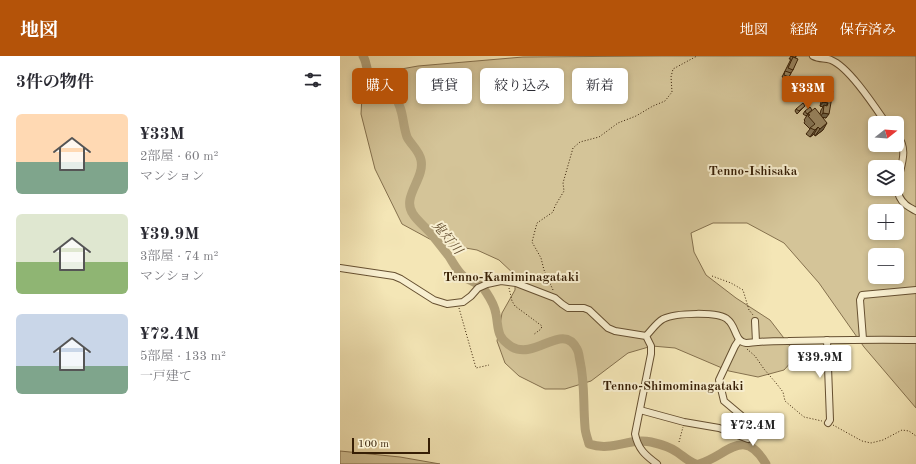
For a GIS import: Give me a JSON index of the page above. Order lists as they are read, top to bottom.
{
  "districts": ["Tenno-Ishisaka", "Tenno-Kamiminagataki", "Tenno-Shimominagataki"],
  "water": ["鬼灯川"],
  "scale_bar": "100 m",
  "north": "right",
  "page": {
    "header": "地図",
    "nav": ["地図", "経路", "保存済み"],
    "heading": "3件の物件",
    "chip": [
      "購入",
      "賃貸",
      "絞り込み",
      "新着"
    ],
    "price": ["¥33M", "¥39.9M", "¥72.4M"],
    "list": [
      {
        "name": "¥33M",
        "note": "2部屋 · 60 m² · マンション"
      },
      {
        "name": "¥39.9M",
        "note": "3部屋 · 74 m² · マンション"
      },
      {
        "name": "¥72.4M",
        "note": "5部屋 · 133 m² · 一戸建て"
      }
    ],
    "map_buttons": ["+", "−"],
    "scale": "100 m"
  }
}
